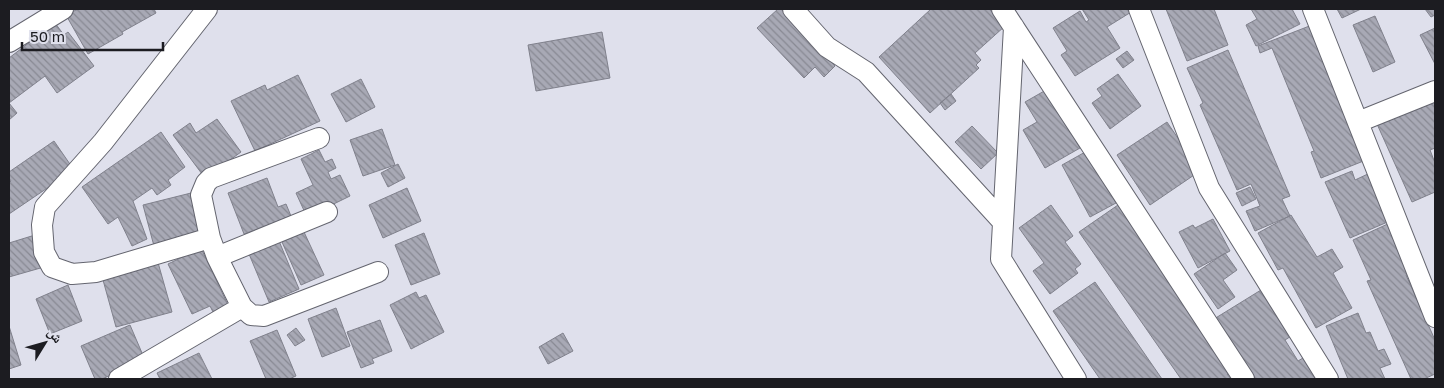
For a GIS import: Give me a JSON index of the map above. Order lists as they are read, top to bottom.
{
  "scale_bar": "50 m",
  "north": "top right"
}
